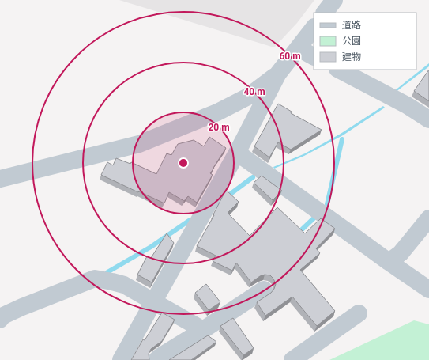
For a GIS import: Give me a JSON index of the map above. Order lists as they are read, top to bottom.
{
  "legend": ["道路", "公園", "建物"],
  "rings": ["60 m", "40 m", "20 m"]
}
